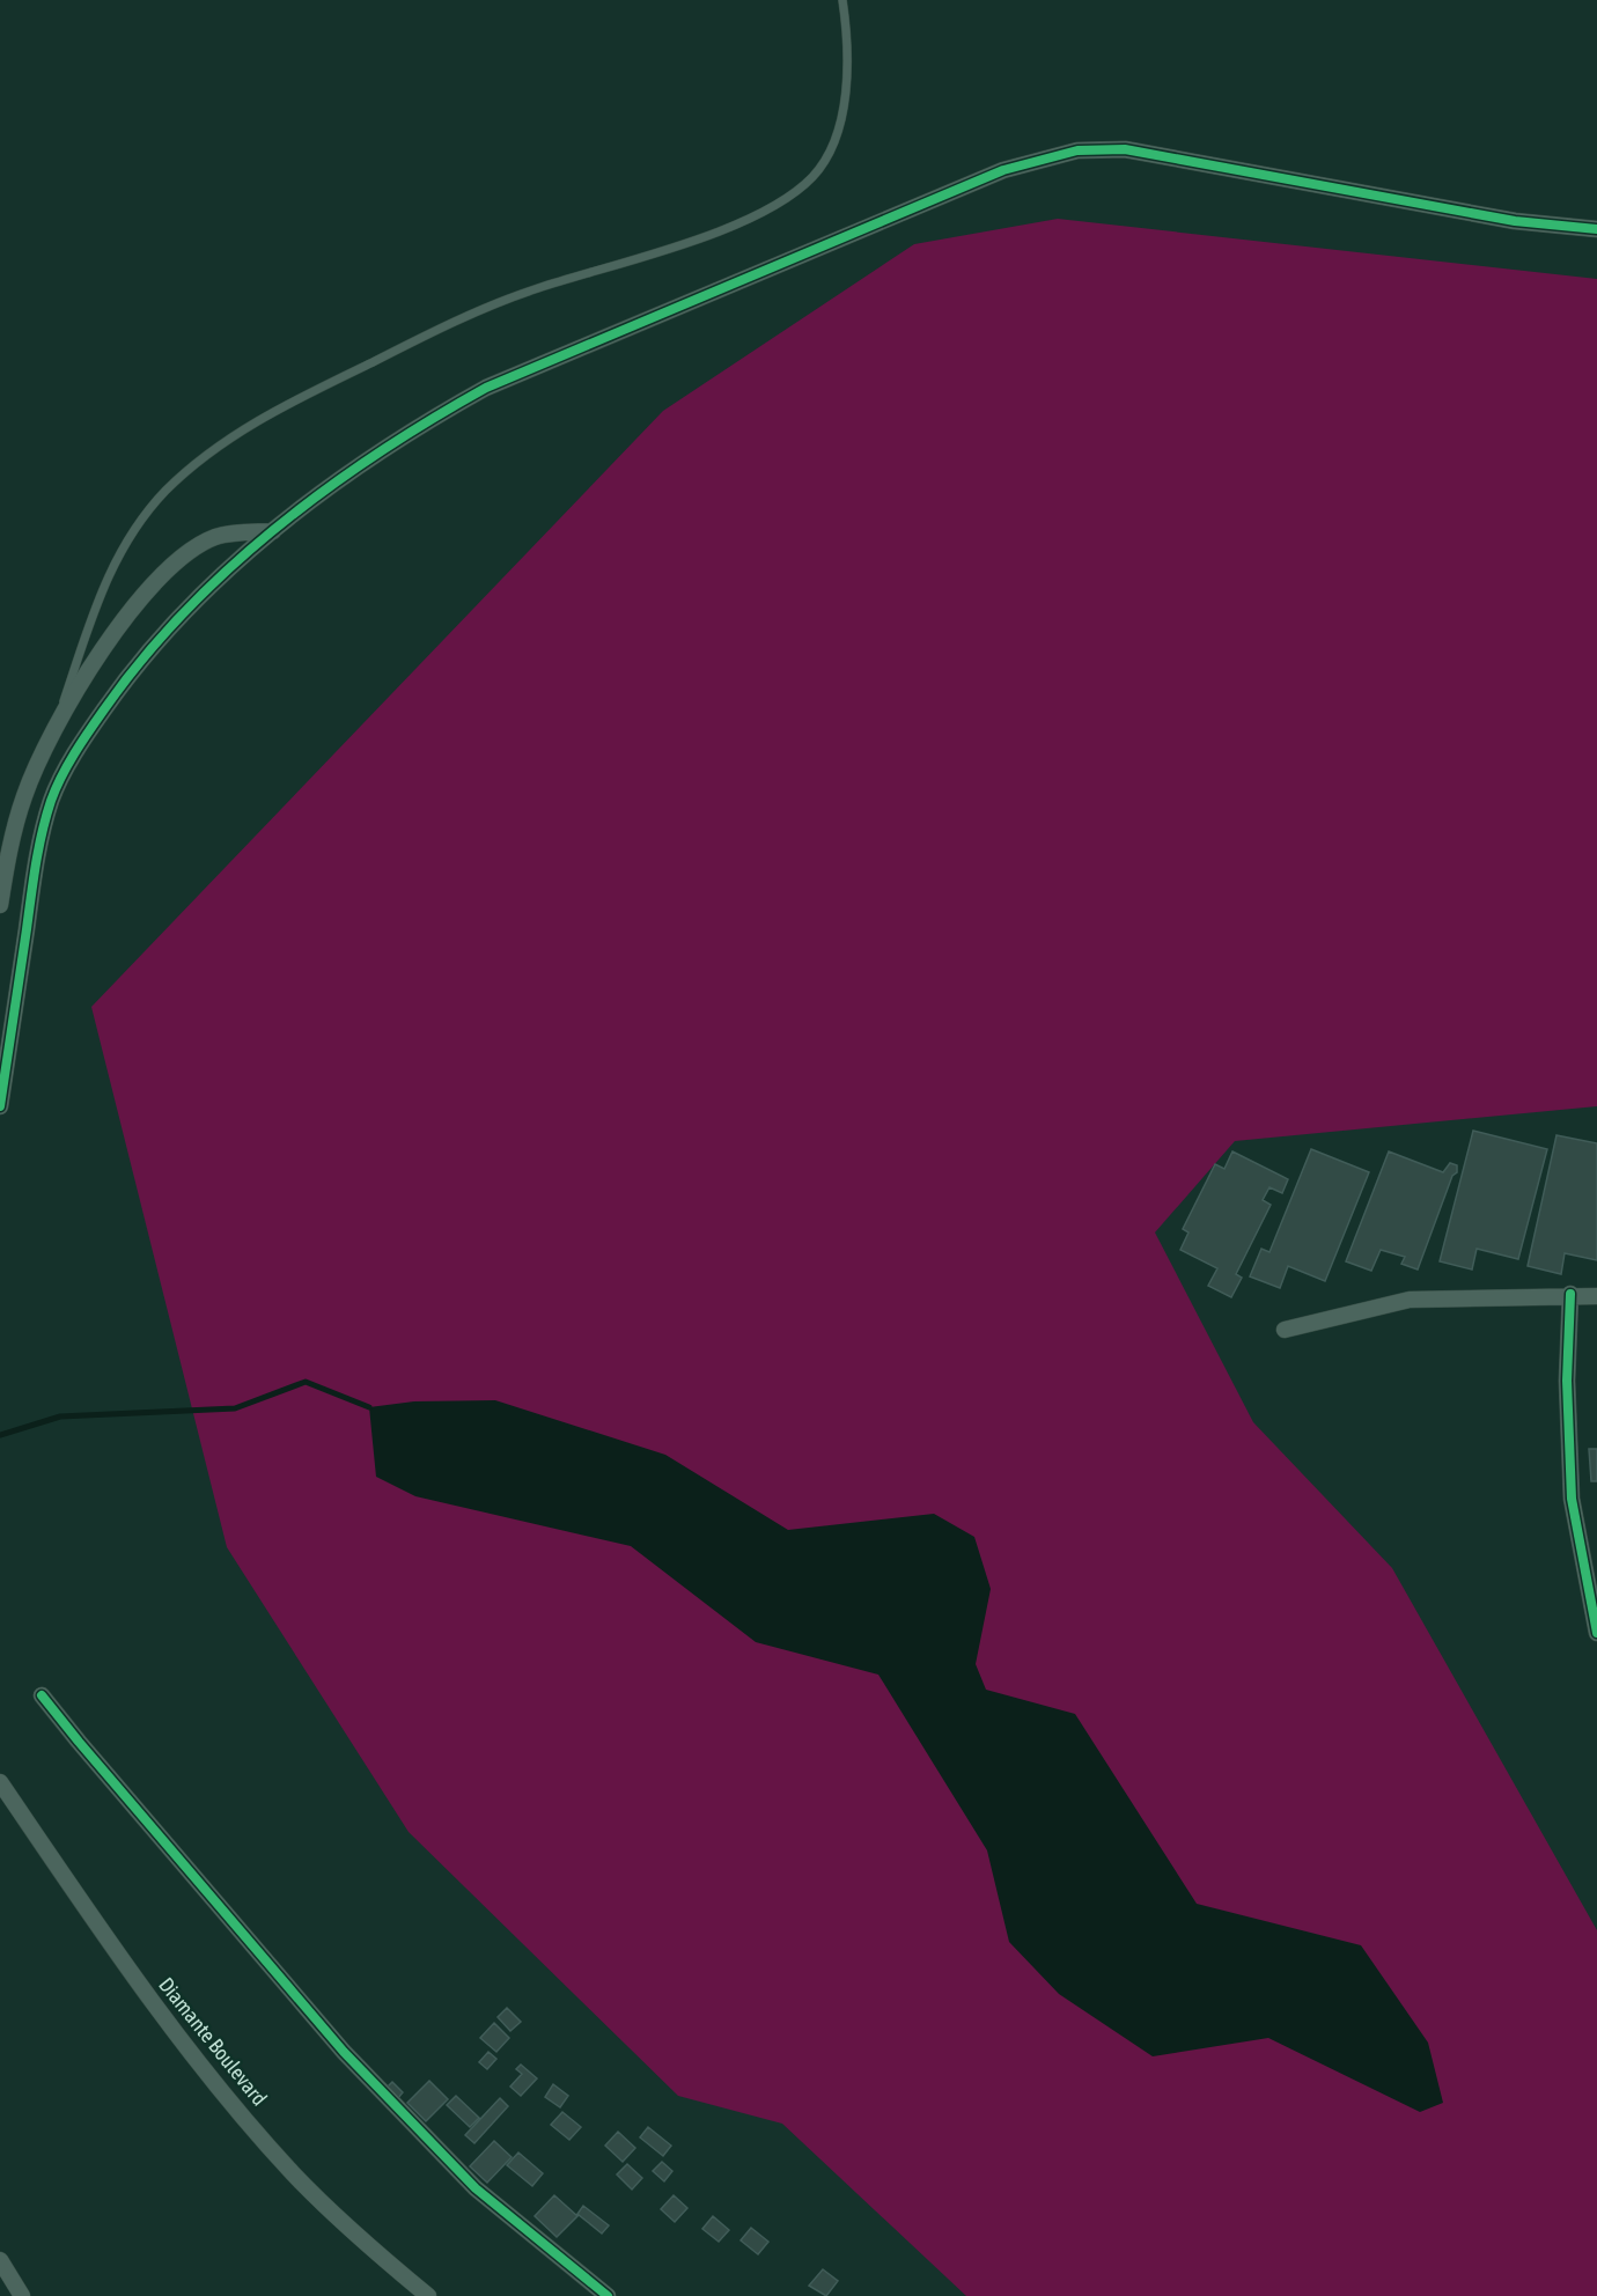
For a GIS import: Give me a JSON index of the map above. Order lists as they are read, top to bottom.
{
  "streets": {
    "street": ["Diamante Boulevard"]
  }
}
